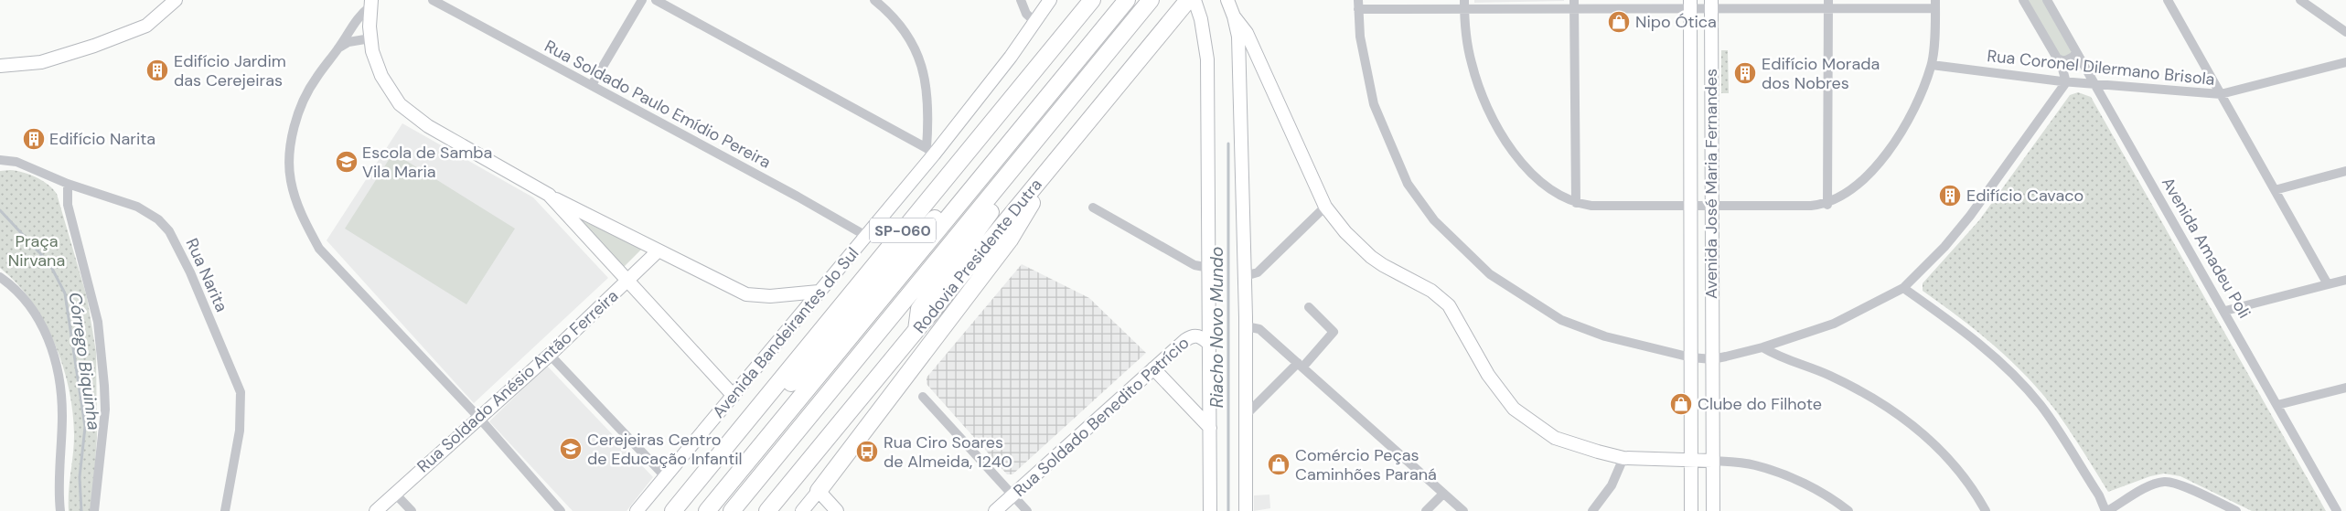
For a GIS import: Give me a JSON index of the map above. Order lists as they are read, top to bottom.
{
  "streets": {
    "highway": ["SP-060", "Rodovia Presidente Dutra"],
    "street": [
      "Rua Coronel Dilermano Brisola",
      "Rua Soldado Paulo Emídio Pereira",
      "Avenida José Maria Fernandes",
      "Avenida Amadeu Poli",
      "Rua Narita",
      "Avenida Bandeirantes do Sul",
      "Rua Soldado Anésio Antão Ferreira",
      "Rua Soldado Benedito Patrício"
    ]
  },
  "crossings": [
    ["Rua Coronel Dilermano Brisola", "Avenida Amadeu Poli"],
    ["Rua Soldado Paulo Emídio Pereira", "Avenida Bandeirantes do Sul"]
  ],
  "water": ["Riacho Novo Mundo", "Córrego Biquinha"],
  "parks": ["Praça Nirvana"],
  "places": {
    "shop": ["Nipo Ótica", "Clube do Filhote", "Comércio Peças Caminhões Paraná"],
    "building": [
      "Edifício Jardim das Cerejeiras",
      "Edifício Morada dos Nobres",
      "Edifício Narita",
      "Edifício Cavaco"
    ],
    "school or university": ["Escola de Samba Vila Maria", "Cerejeiras Centro de Educação Infantil"],
    "bus stop": ["Rua Ciro Soares de Almeida, 1240"]
  }
}
